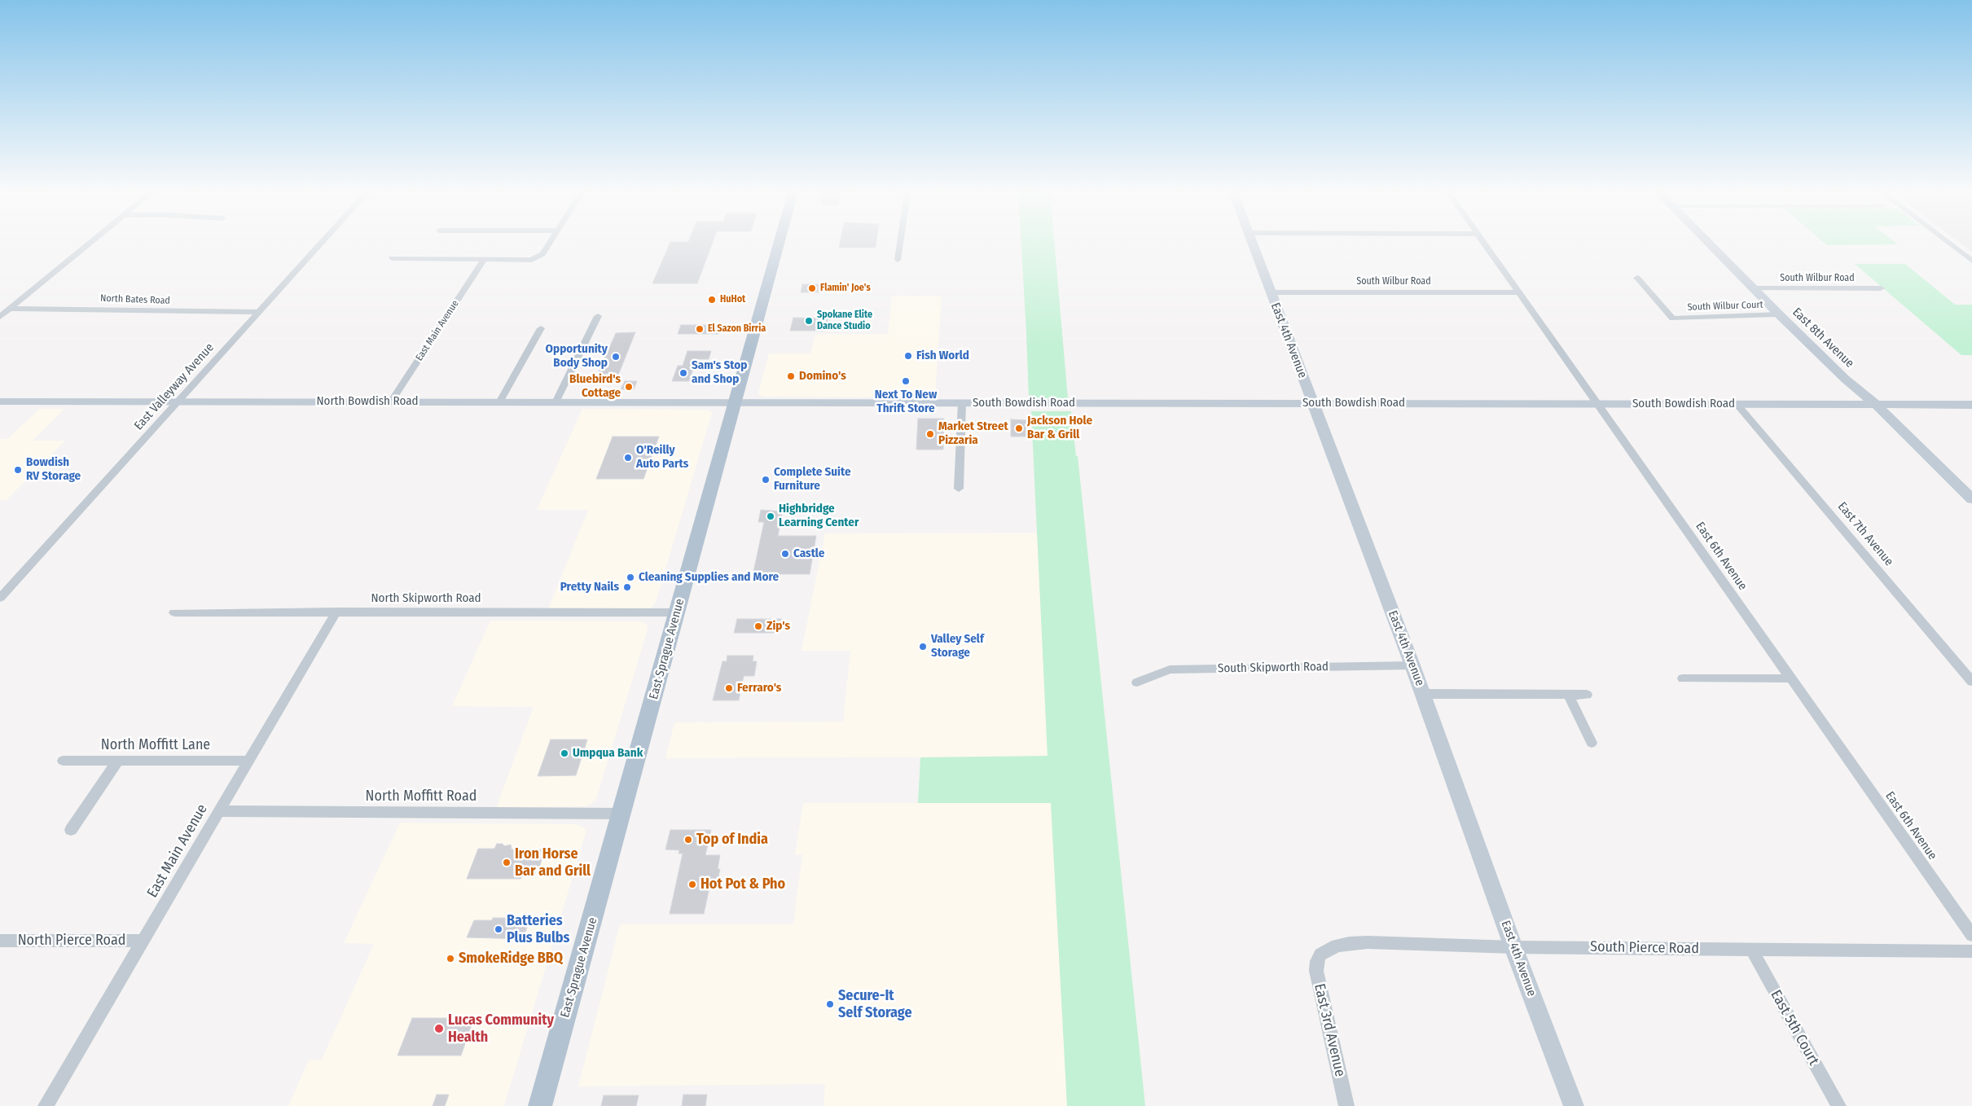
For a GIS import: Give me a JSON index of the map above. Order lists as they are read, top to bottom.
{
  "streets": {
    "main road": ["East Sprague Avenue"],
    "street": [
      "South Wilbur Road",
      "North Bates Road",
      "South Wilbur Court",
      "East Main Avenue",
      "East 8th Avenue",
      "East 4th Avenue",
      "East Valleyway Avenue",
      "North Bowdish Road",
      "South Bowdish Road",
      "East 7th Avenue",
      "East 6th Avenue",
      "North Skipworth Road",
      "South Skipworth Road",
      "North Moffitt Lane",
      "North Moffitt Road",
      "North Pierce Road",
      "South Pierce Road",
      "East 5th Court",
      "East 3rd Avenue"
    ]
  },
  "crossings": [
    ["South Wilbur Road", "East 8th Avenue"],
    ["South Wilbur Road", "East 4th Avenue"],
    ["South Wilbur Road", "East 6th Avenue"],
    ["North Bates Road", "East Valleyway Avenue"],
    ["South Wilbur Court", "East 8th Avenue"],
    ["East Main Avenue", "North Bowdish Road"],
    ["East Main Avenue", "North Skipworth Road"],
    ["East Main Avenue", "North Moffitt Lane"],
    ["East Main Avenue", "North Moffitt Road"],
    ["East Main Avenue", "North Pierce Road"],
    ["East 8th Avenue", "South Bowdish Road"],
    ["East 4th Avenue", "South Bowdish Road"],
    ["East 4th Avenue", "South Skipworth Road"],
    ["East 4th Avenue", "South Pierce Road"],
    ["East Valleyway Avenue", "North Bowdish Road"],
    ["North Bowdish Road", "South Bowdish Road"],
    ["North Bowdish Road", "East Sprague Avenue"],
    ["South Bowdish Road", "East 7th Avenue"],
    ["South Bowdish Road", "East 6th Avenue"],
    ["South Bowdish Road", "East Sprague Avenue"],
    ["North Skipworth Road", "East Sprague Avenue"],
    ["East Sprague Avenue", "North Moffitt Road"],
    ["South Pierce Road", "East 5th Court"],
    ["South Pierce Road", "East 3rd Avenue"]
  ],
  "places": [
    "Flamin' Joe's",
    "HuHot",
    "Spokane Elite Dance Studio",
    "El Sazon Birria",
    "Fish World",
    "Opportunity Body Shop",
    "Sam's Stop and Shop",
    "Domino's",
    "Next To New Thrift Store",
    "Bluebird's Cottage",
    "Jackson Hole Bar & Grill",
    "Market Street Pizzaria",
    "O'Reilly Auto Parts",
    "Bowdish RV Storage",
    "Complete Suite Furniture",
    "Highbridge Learning Center",
    "Castle",
    "Cleaning Supplies and More",
    "Pretty Nails",
    "Zip's",
    "Valley Self Storage",
    "Ferraro's",
    "Umpqua Bank",
    "Top of India",
    "Iron Horse Bar and Grill",
    "Hot Pot & Pho",
    "Batteries Plus Bulbs",
    "SmokeRidge BBQ",
    "Secure-It Self Storage",
    "Lucas Community Health"
  ]
}
